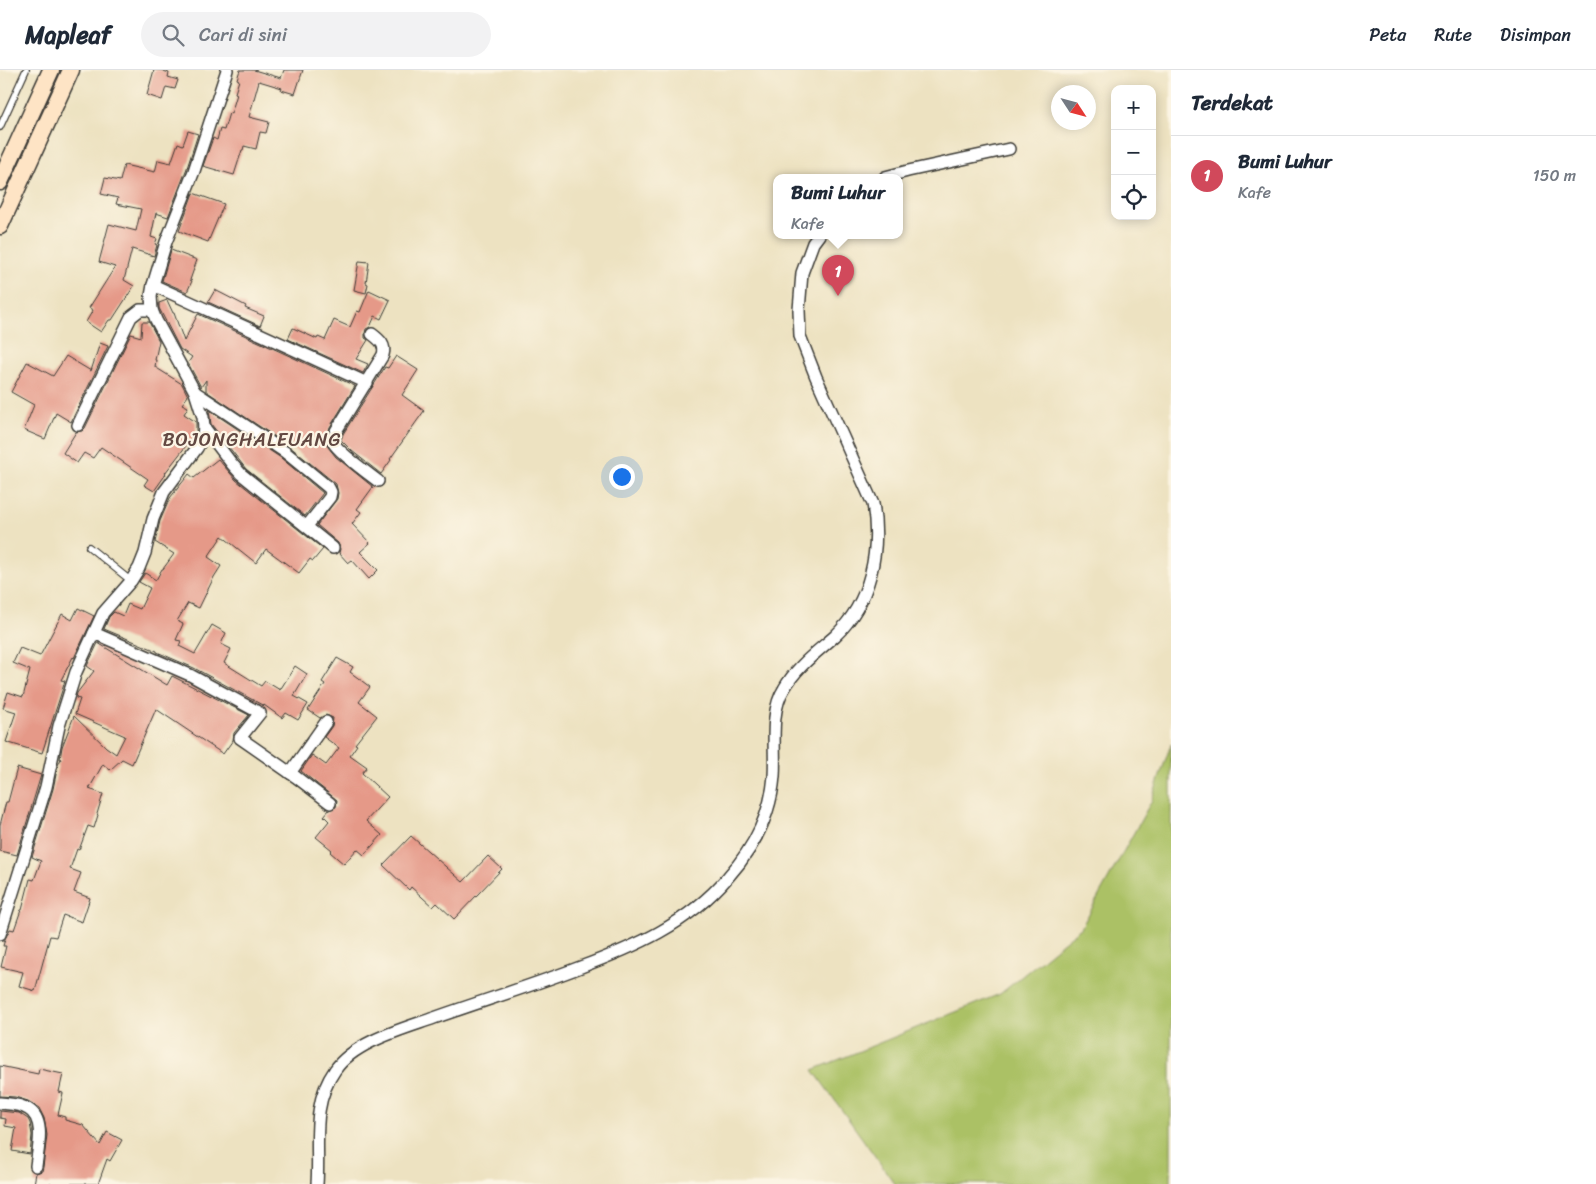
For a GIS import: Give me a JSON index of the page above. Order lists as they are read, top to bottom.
{
  "districts": ["BOJONGHALEUANG"],
  "north": "bottom right",
  "page": {
    "header": "Mapleaf",
    "search": "Cari di sini",
    "nav": ["Peta", "Rute", "Disimpan"],
    "heading": "Terdekat",
    "map_buttons": ["+", "−"],
    "list": [
      {
        "mark": "1",
        "name": "Bumi Luhur",
        "note": "Kafe",
        "value": "150 m"
      }
    ],
    "popup": ["Bumi Luhur", "Kafe"],
    "pins": "1"
  }
}
